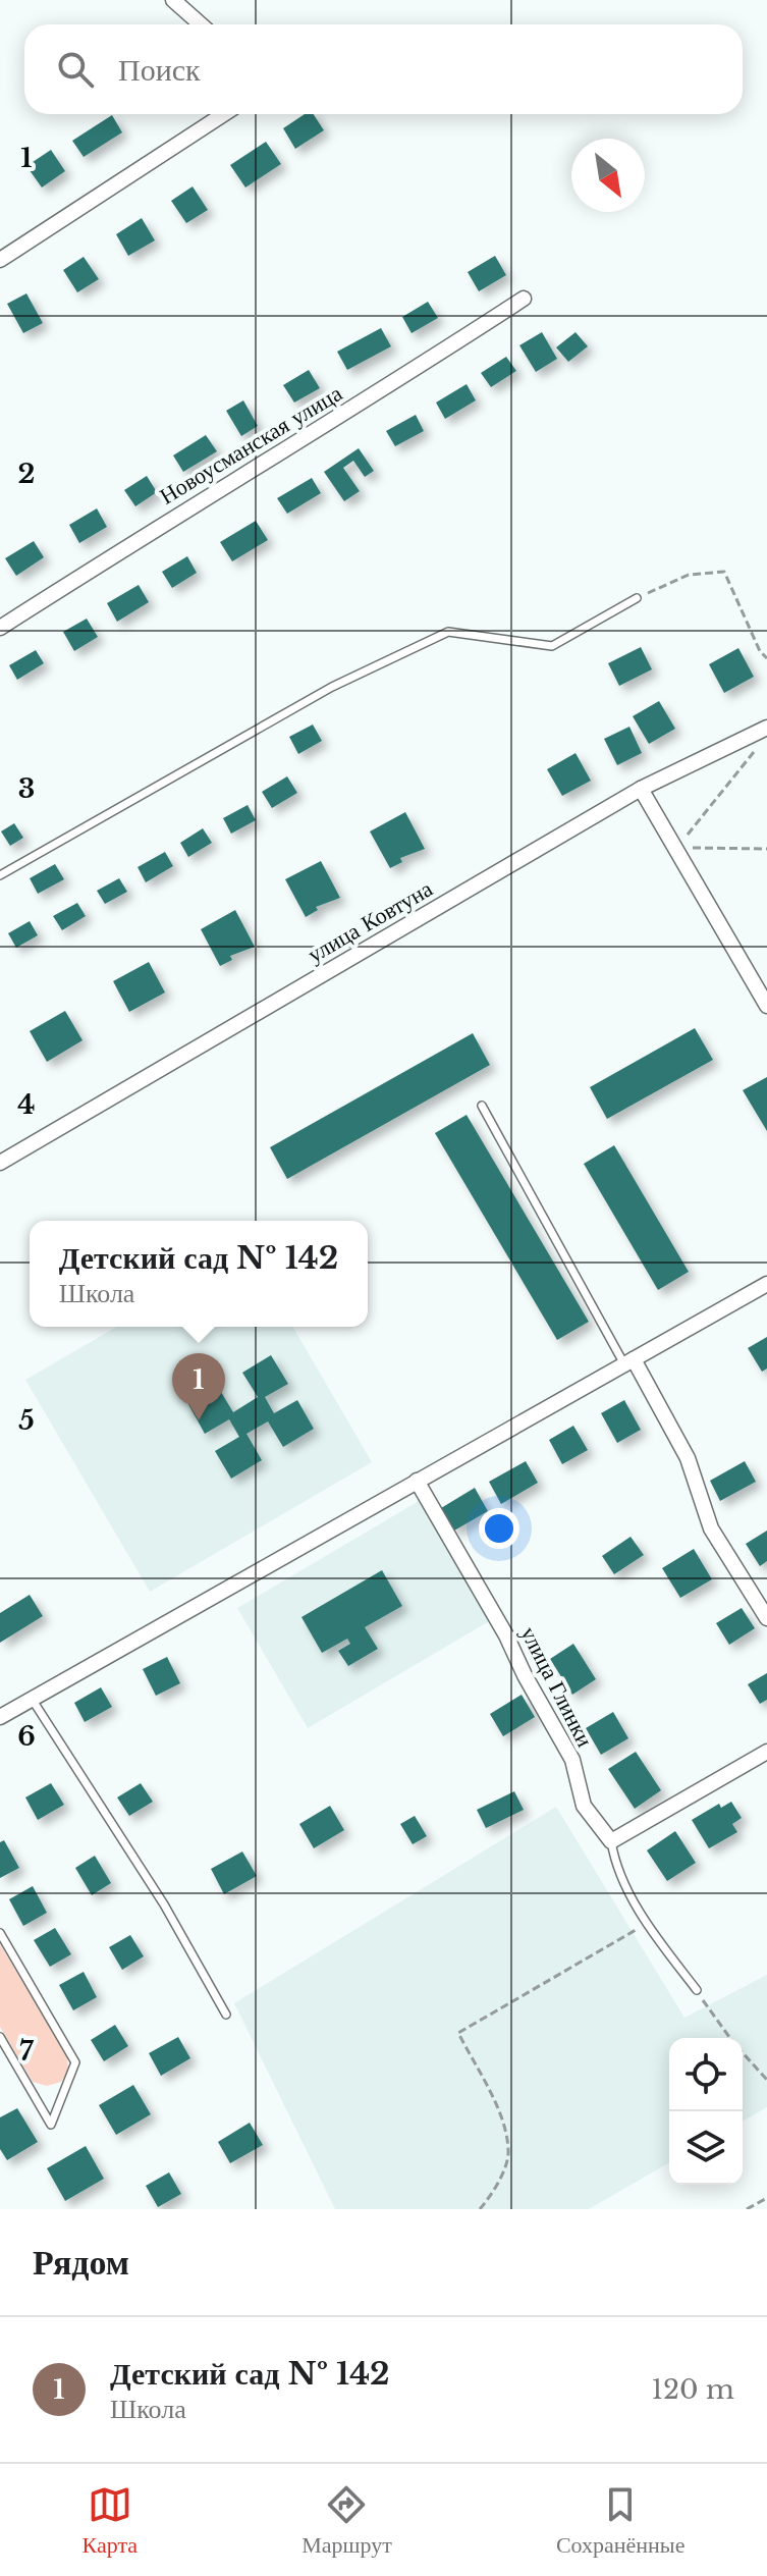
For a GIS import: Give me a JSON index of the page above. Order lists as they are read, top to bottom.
{
  "streets": {
    "street": ["Новоусманская улица", "улица Ковтуна", "улица Глинки"]
  },
  "north": "bottom right",
  "page": {
    "search": "Поиск",
    "popup": ["Детский сад № 142", "Школа"],
    "pins": "1",
    "heading": "Рядом",
    "list": [
      {
        "mark": "1",
        "name": "Детский сад № 142",
        "note": "Школа",
        "value": "120 m"
      }
    ],
    "nav": ["Карта", "Маршрут", "Сохранённые"]
  },
  "grid": {
    "rows": [
      "1",
      "2",
      "3",
      "4",
      "5",
      "6",
      "7"
    ]
  }
}
